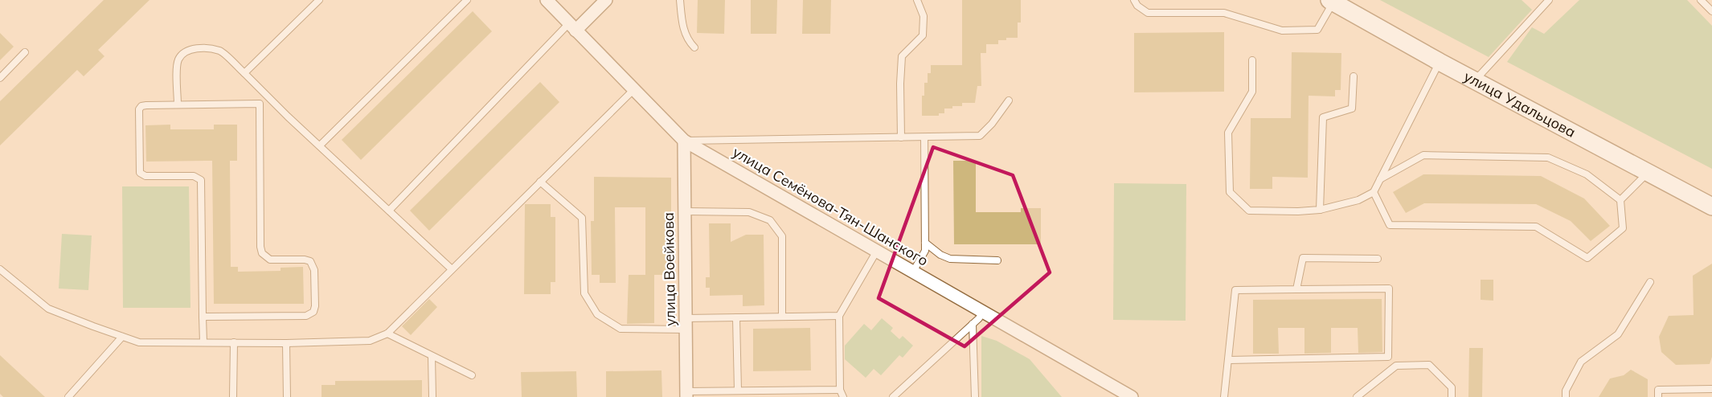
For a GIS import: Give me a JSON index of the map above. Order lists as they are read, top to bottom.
{
  "streets": {
    "street": ["улица Удальцова", "улица Семёнова-Тян-Шанского", "улица Воейкова"]
  },
  "crossings": [
    ["улица Семёнова-Тян-Шанского", "улица Воейкова"]
  ]
}
